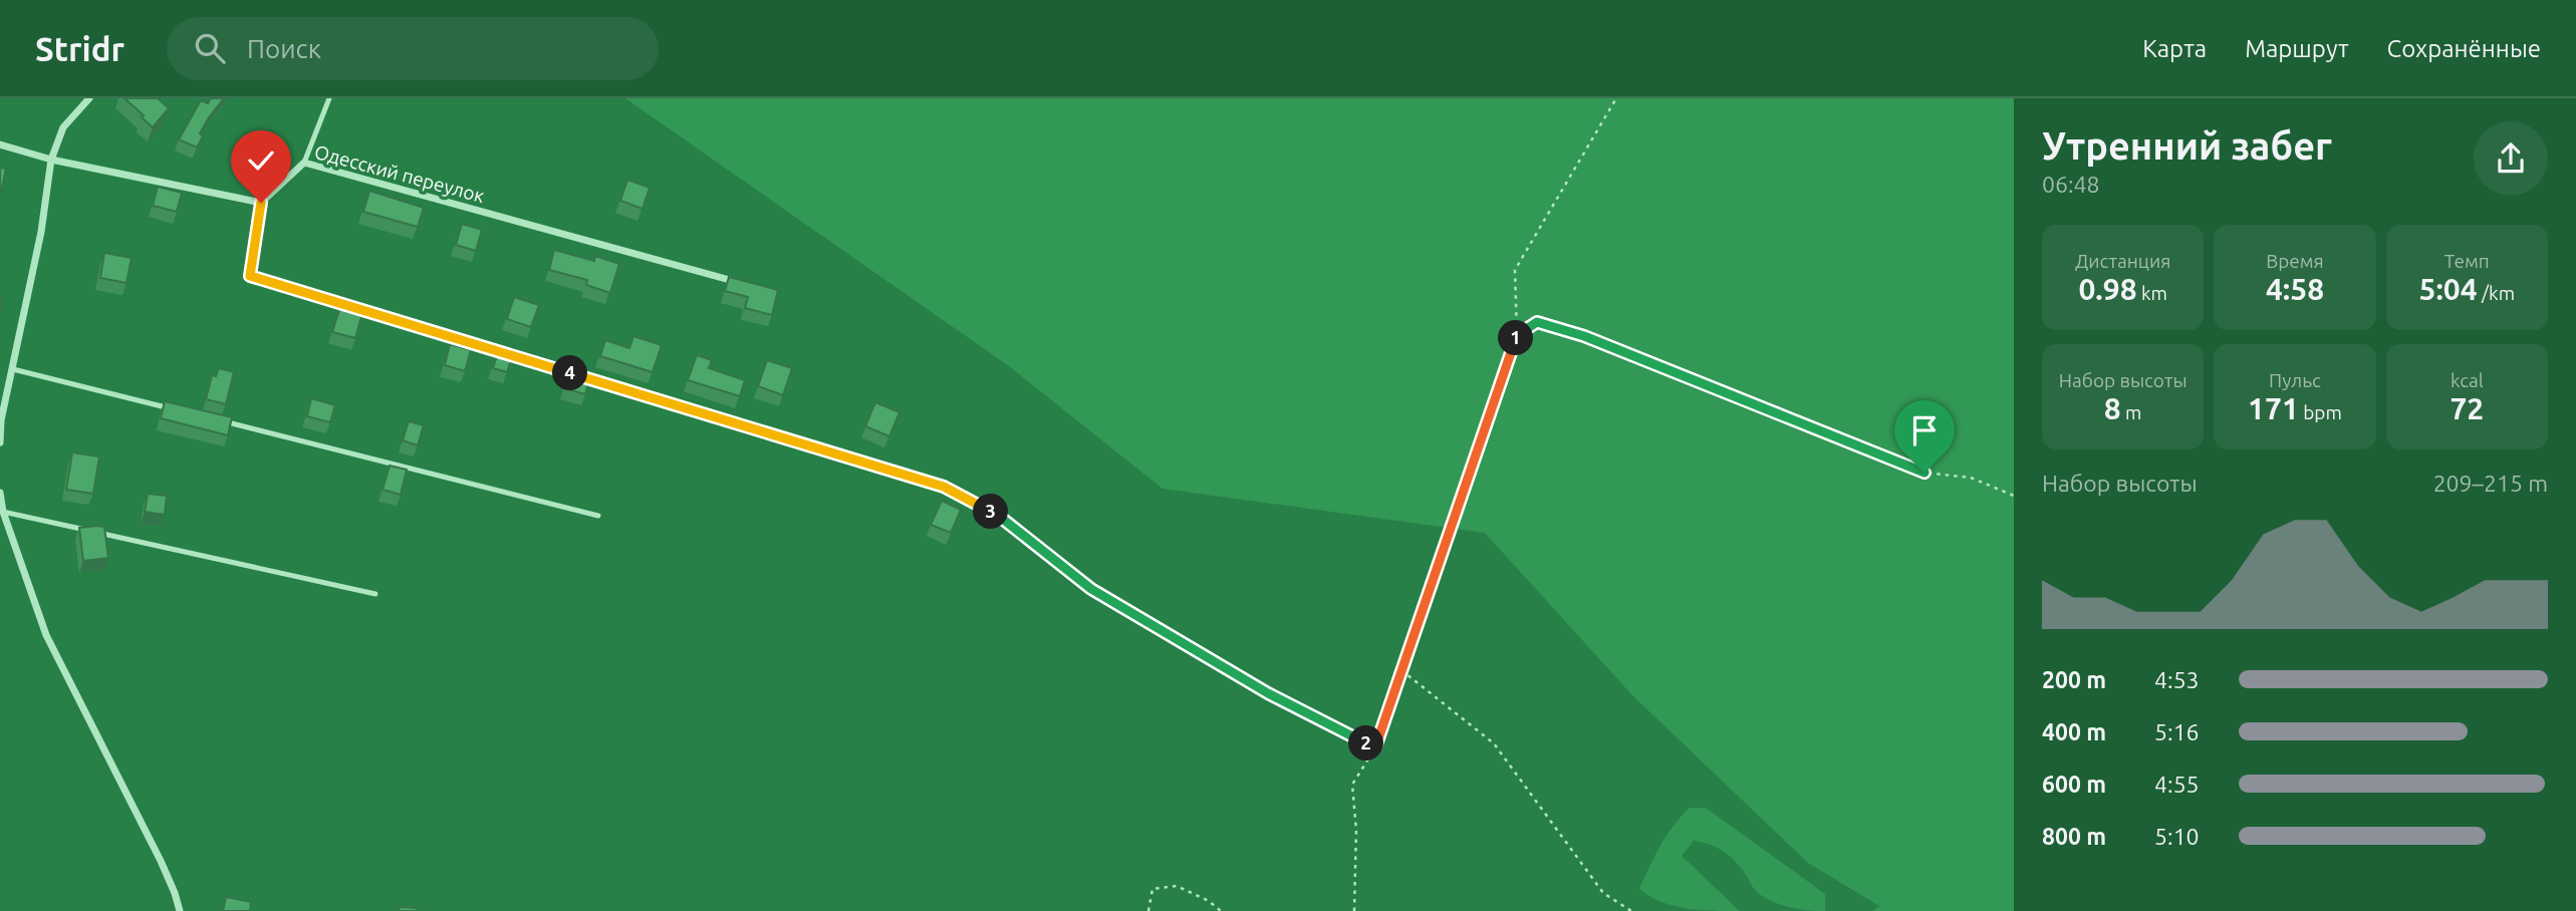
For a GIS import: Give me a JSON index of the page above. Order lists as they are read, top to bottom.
{
  "streets": {
    "street": ["Одесский переулок"]
  },
  "page": {
    "header": "Stridr",
    "search": "Поиск",
    "nav": ["Карта", "Маршрут", "Сохранённые"],
    "heading": ["Утренний забег", "06:48"],
    "stats": [
      ["Дистанция", "0.98 km"],
      ["Время", "4:58"],
      ["Темп", "5:04 /km"],
      ["Набор высоты", "8 m"],
      ["Пульс", "171 bpm"],
      ["kcal", "72"]
    ],
    "pins": [
      "1",
      "4",
      "3",
      "2"
    ],
    "chart": ["Набор высоты", "209–215 m"],
    "list": [
      {
        "name": "200 m",
        "note": "4:53"
      },
      {
        "name": "400 m",
        "note": "5:16"
      },
      {
        "name": "600 m",
        "note": "4:55"
      },
      {
        "name": "800 m",
        "note": "5:10"
      }
    ]
  }
}
